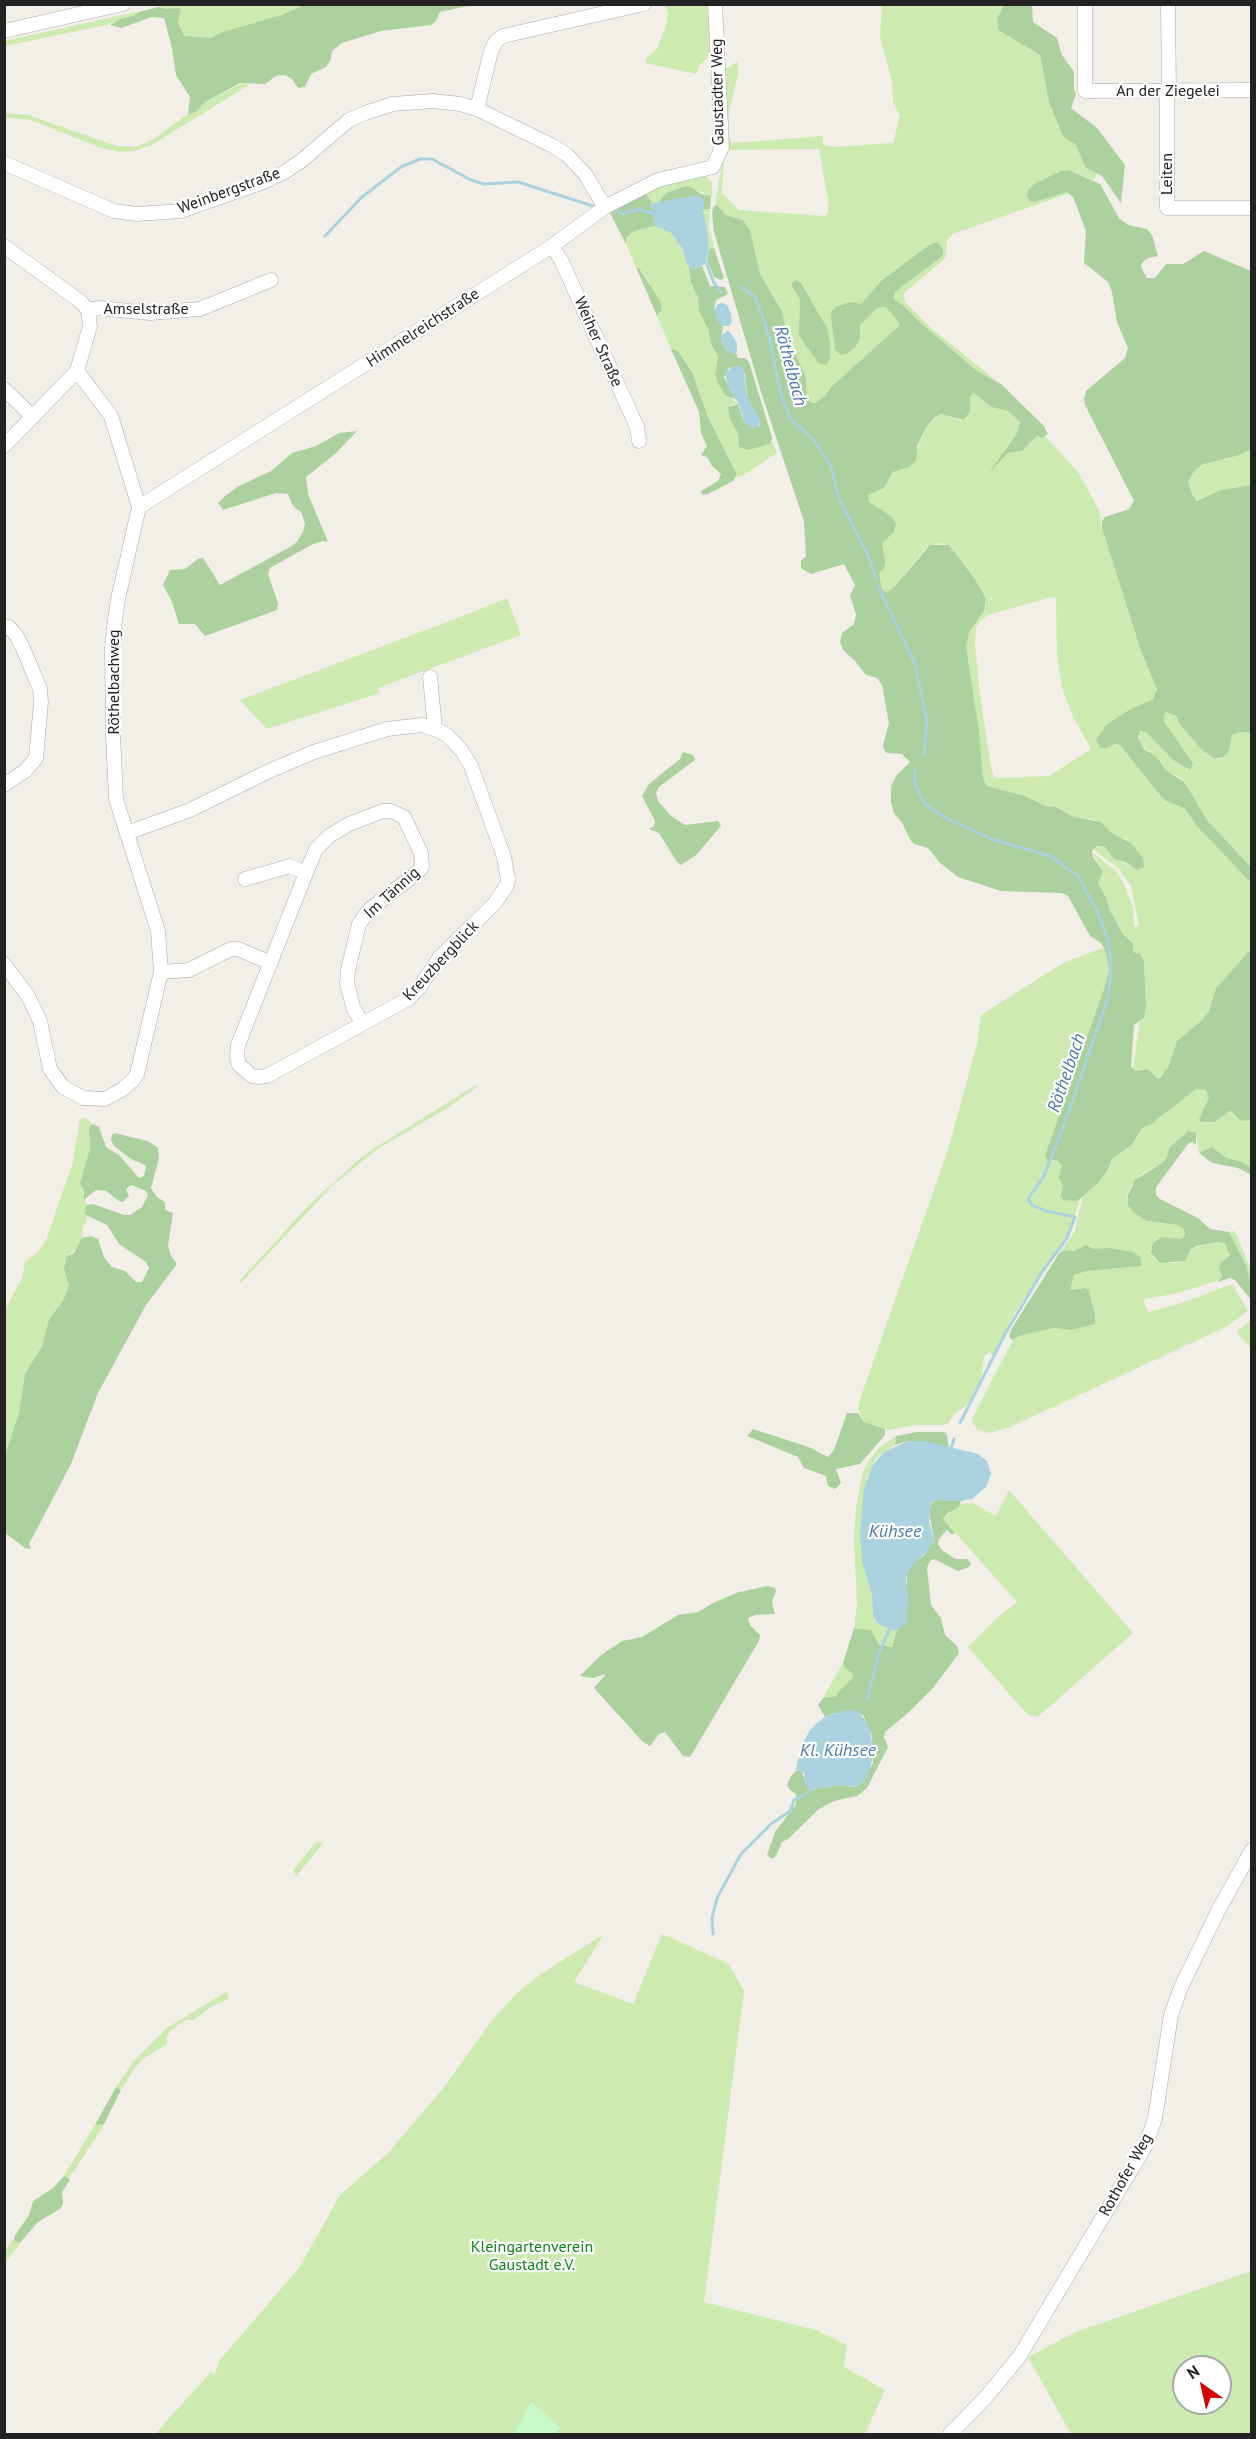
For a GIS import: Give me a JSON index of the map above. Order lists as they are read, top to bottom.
{
  "streets": {
    "street": [
      "An der Ziegelei",
      "Gaustadter Weg",
      "Leiten",
      "Weinbergstraße",
      "Amselstraße",
      "Himmelreichstraße",
      "Weiher Straße",
      "Röthelbachweg",
      "Im Tännig",
      "Kreuzbergblick",
      "Rothofer Weg"
    ]
  },
  "crossings": [
    ["An der Ziegelei", "Leiten"],
    ["Gaustadter Weg", "Himmelreichstraße"],
    ["Weinbergstraße", "Himmelreichstraße"],
    ["Amselstraße", "Röthelbachweg"],
    ["Himmelreichstraße", "Weiher Straße"],
    ["Himmelreichstraße", "Röthelbachweg"],
    ["Im Tännig", "Kreuzbergblick"]
  ],
  "water": ["Röthelbach", "Kühsee", "Kl. Kühsee"],
  "parks": ["Kleingartenverein Gaustadt e.V."],
  "north": "top left"
}
